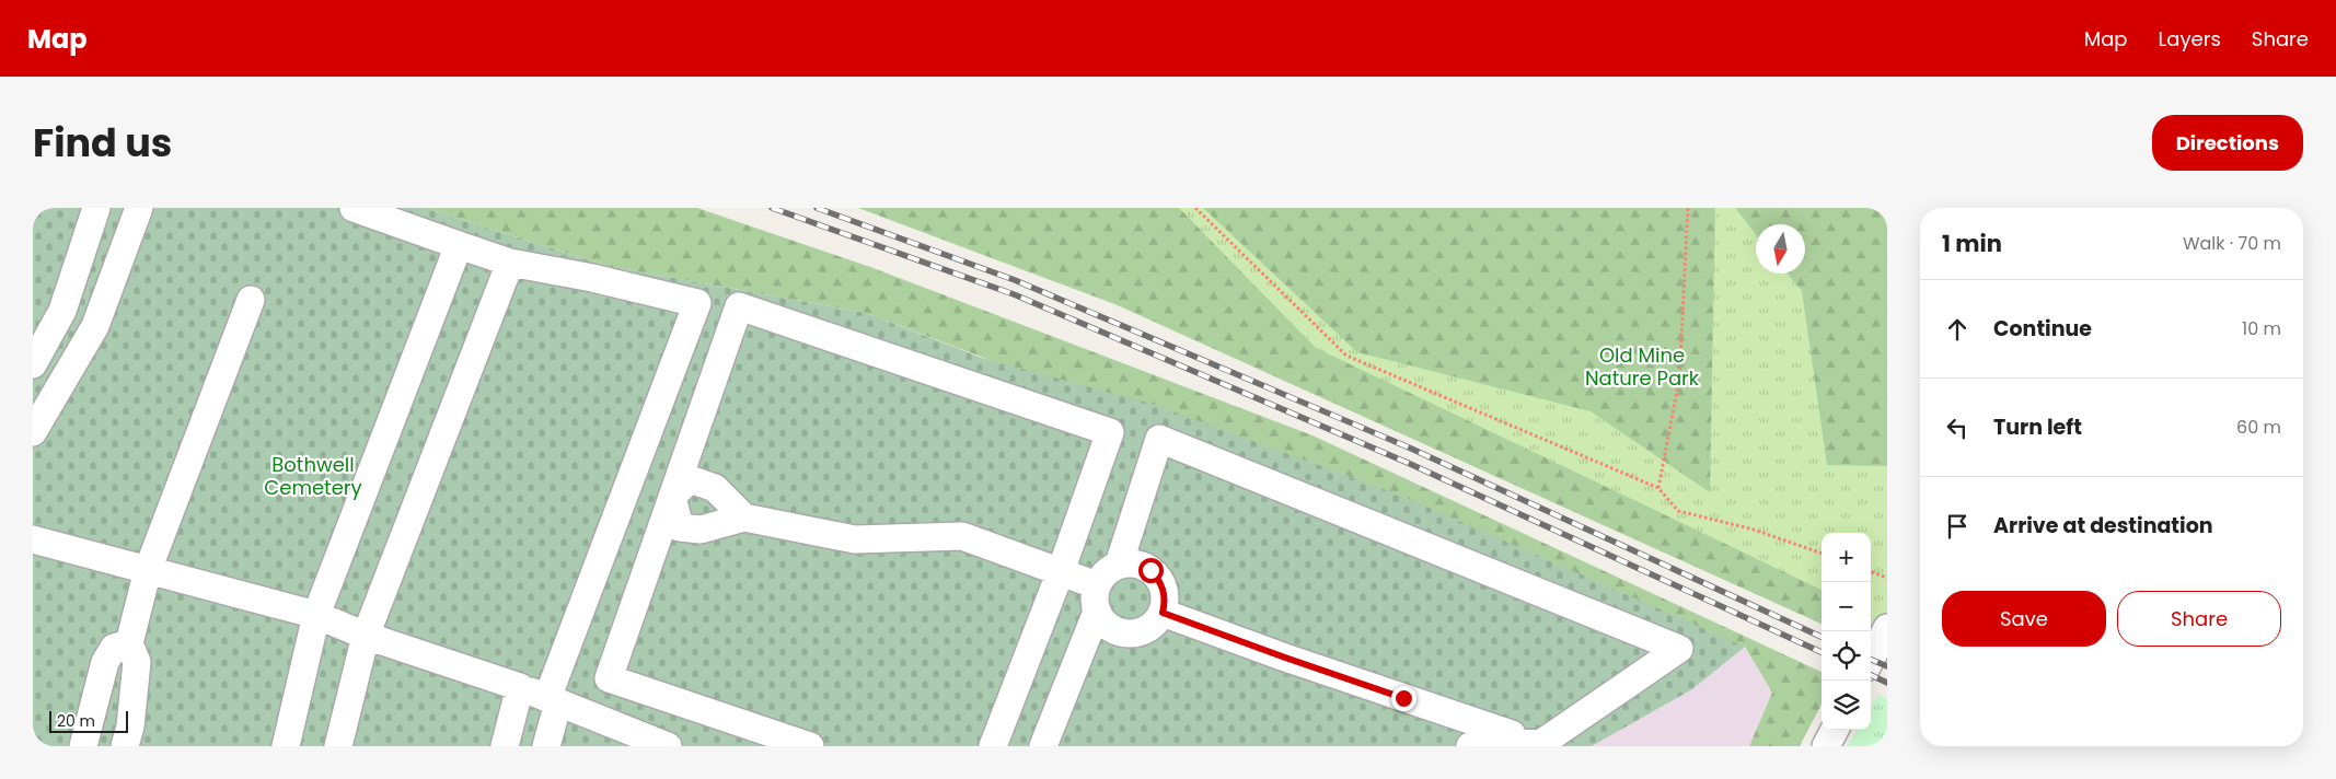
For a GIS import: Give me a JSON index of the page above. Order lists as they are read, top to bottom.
{
  "parks": ["Old Mine Nature Park", "Bothwell Cemetery"],
  "scale_bar": "20 m",
  "north": "bottom",
  "page": {
    "header": "Map",
    "nav": ["Map", "Layers", "Share"],
    "title": "Find us",
    "buttons": [
      "Directions",
      ["Save", "Share"]
    ],
    "heading": ["1 min", "Walk · 70 m"],
    "list": [
      ["Continue", "10 m"],
      ["Turn left", "60 m"],
      "Arrive at destination"
    ],
    "map_buttons": ["+", "−"],
    "scale": "20 m"
  }
}
